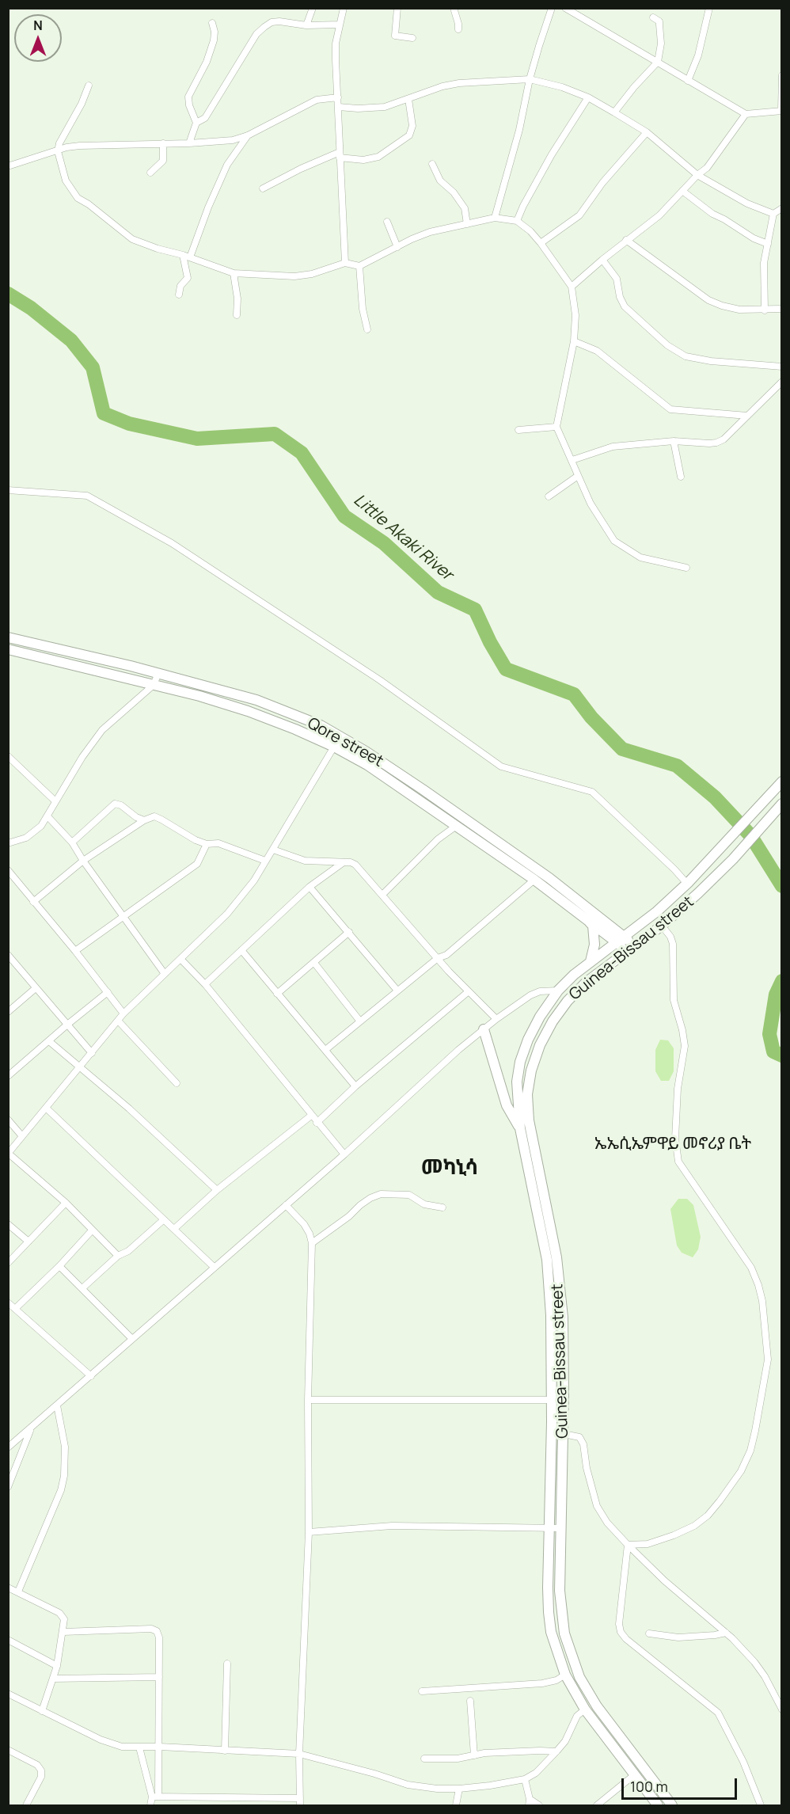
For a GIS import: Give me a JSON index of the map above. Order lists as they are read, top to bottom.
{
  "streets": {
    "main road": ["Qore street", "Guinea-Bissau street"]
  },
  "crossings": [
    ["Qore street", "Guinea-Bissau street"]
  ],
  "districts": ["ኤኤሲኤምዋይ መኖሪያ ቤት", "መካኒሳ"],
  "water": ["Little Akaki River"],
  "scale_bar": "100 m",
  "north": "top"
}
